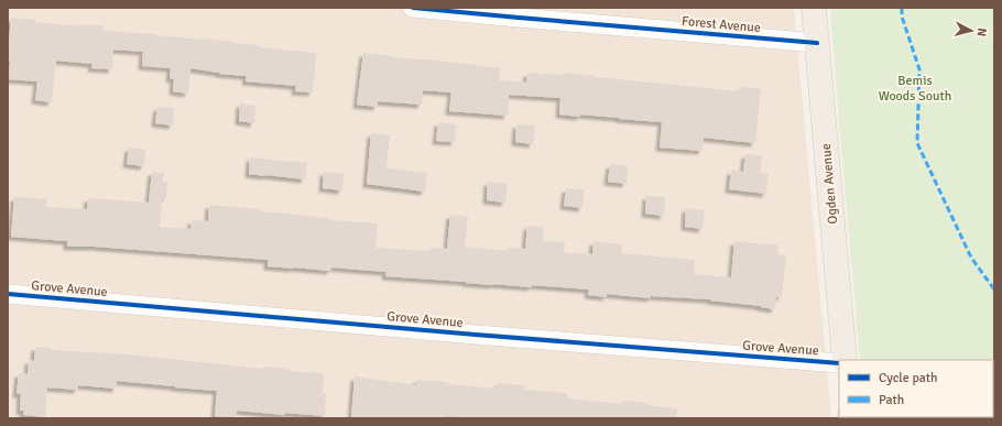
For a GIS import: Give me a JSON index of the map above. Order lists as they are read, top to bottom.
{
  "streets": {
    "main road": ["Ogden Avenue"],
    "street": ["Forest Avenue", "Grove Avenue"]
  },
  "crossings": [
    ["Forest Avenue", "Ogden Avenue"]
  ],
  "parks": ["Bemis Woods South"],
  "legend": ["Cycle path", "Path"],
  "north": "right"
}
